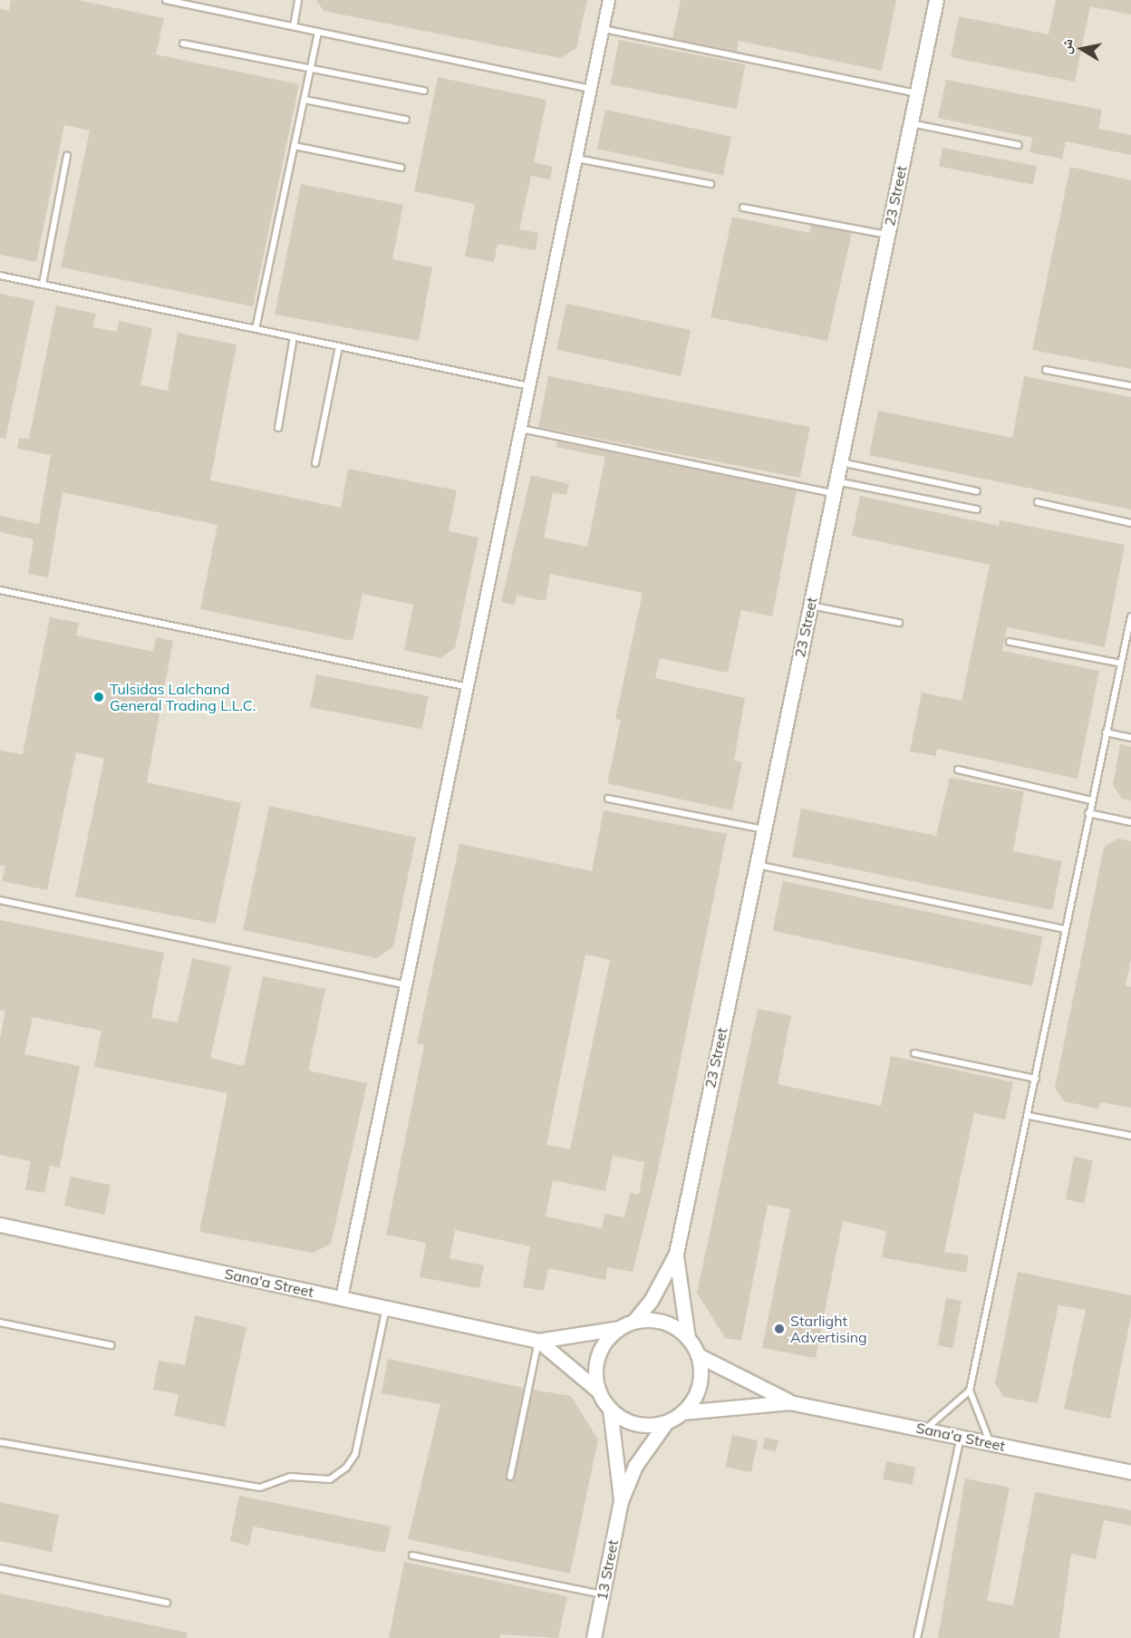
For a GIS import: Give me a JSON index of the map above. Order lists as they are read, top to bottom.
{
  "streets": {
    "street": ["23 Street", "Sana'a Street", "13 Street"]
  },
  "crossings": [
    ["23 Street", "Sana'a Street"],
    ["23 Street", "13 Street"],
    ["Sana'a Street", "13 Street"]
  ],
  "places": ["Tulsidas Lalchand General Trading L.L.C.", "Starlight Advertising"],
  "north": "left"
}
